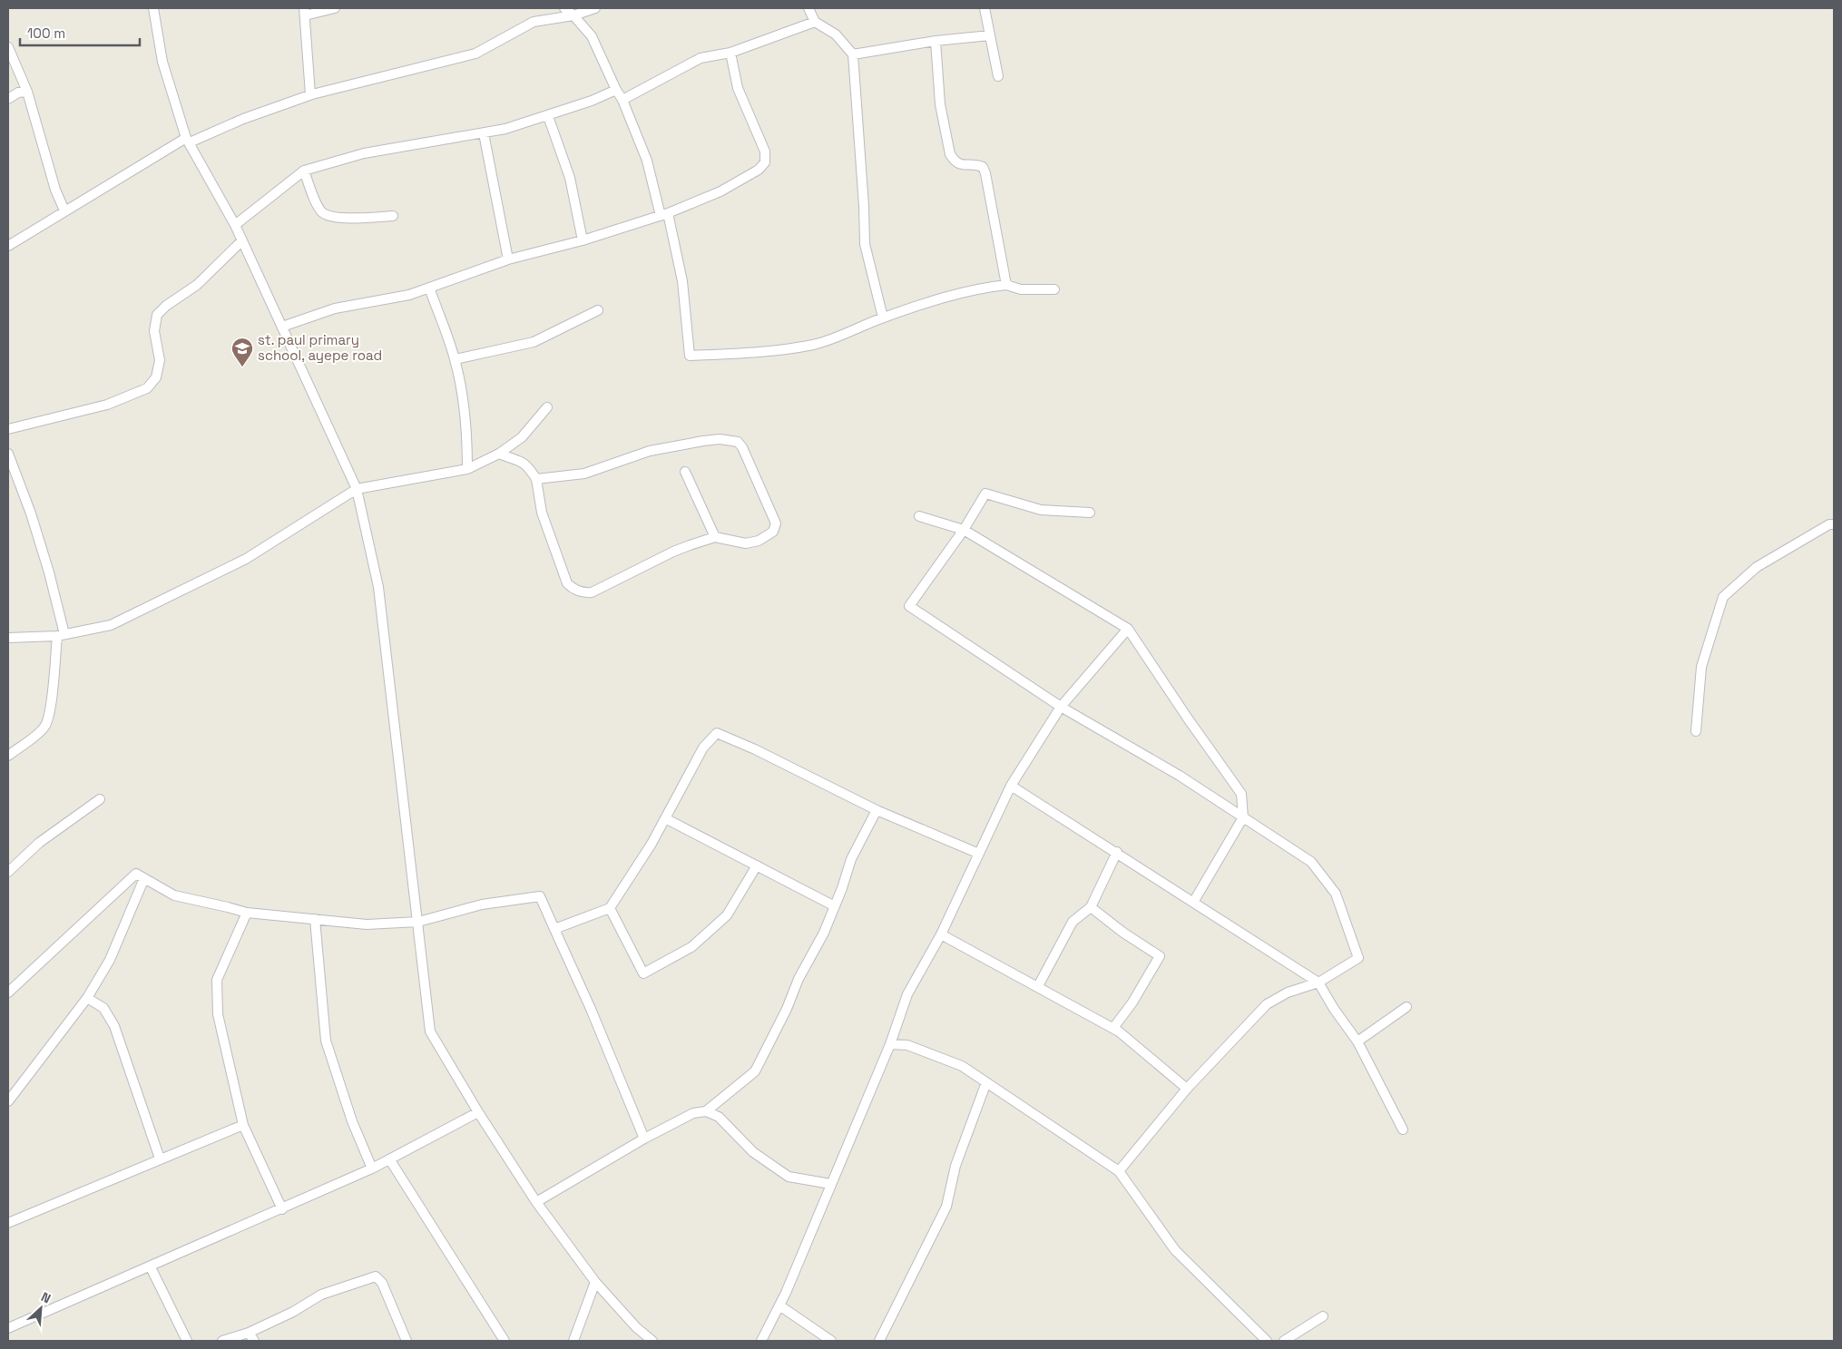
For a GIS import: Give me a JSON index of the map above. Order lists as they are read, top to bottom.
{
  "places": {
    "school or university": ["st. paul primary school, ayepe road"]
  },
  "scale_bar": "100 m",
  "north": "top right"
}
